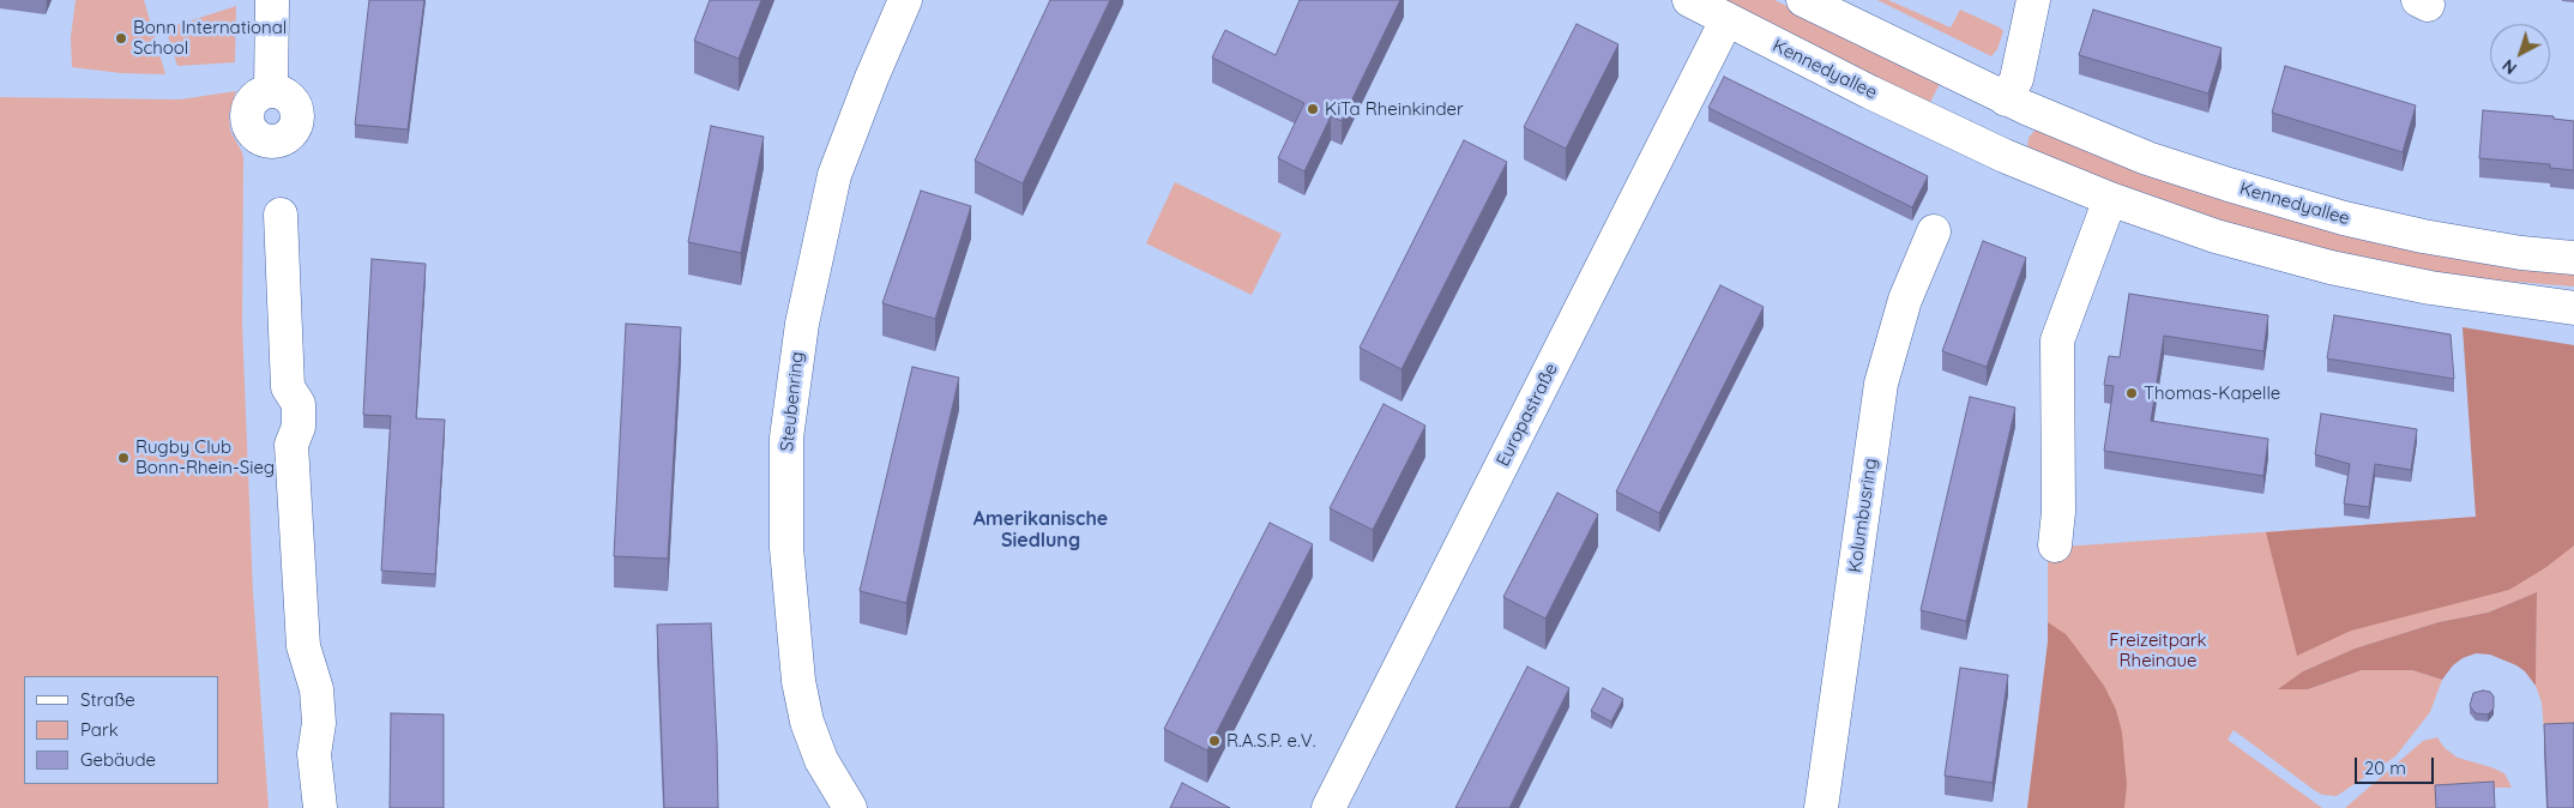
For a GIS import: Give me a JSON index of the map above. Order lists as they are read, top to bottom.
{
  "streets": {
    "street": [
      "Kennedyallee",
      "Steubenring",
      "Europastraße",
      "Kolumbusring"
    ]
  },
  "crossings": [
    ["Kennedyallee", "Europastraße"]
  ],
  "districts": ["Amerikanische Siedlung"],
  "parks": ["Freizeitpark Rheinaue"],
  "places": [
    "Bonn International School",
    "KiTa Rheinkinder",
    "Thomas-Kapelle",
    "Rugby Club Bonn-Rhein-Sieg",
    "R.A.S.P. e.V."
  ],
  "legend": ["Straße", "Park", "Gebäude"],
  "scale_bar": "20 m",
  "north": "bottom left"
}
